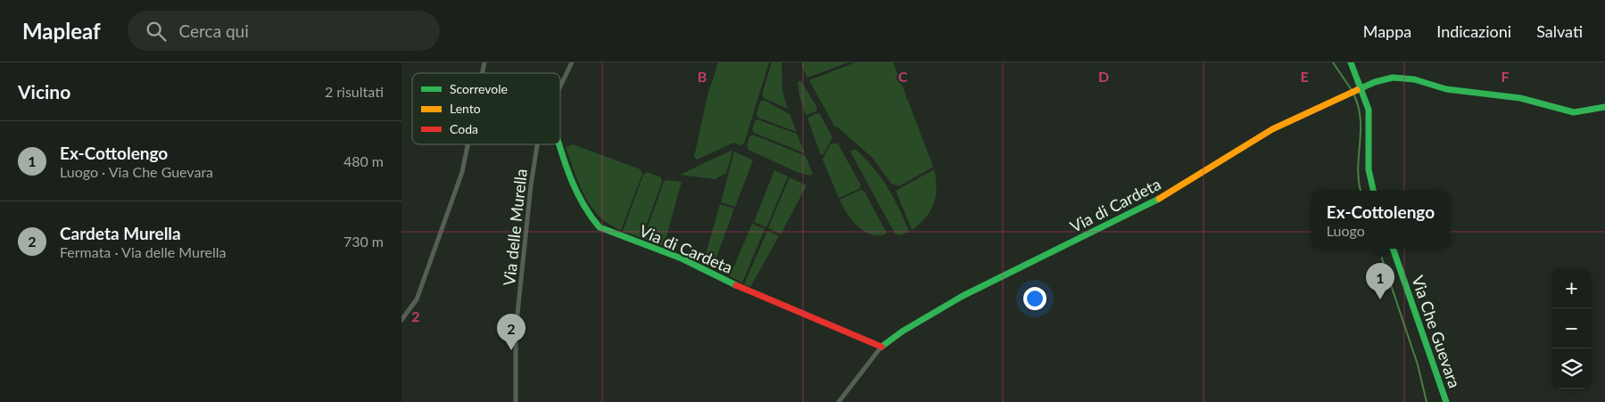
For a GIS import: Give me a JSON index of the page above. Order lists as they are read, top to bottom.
{
  "streets": {
    "street": ["Via di Cardeta", "Via delle Murella", "Via Che Guevara"]
  },
  "legend": ["Scorrevole", "Lento", "Coda"],
  "page": {
    "header": "Mapleaf",
    "search": "Cerca qui",
    "nav": ["Mappa", "Indicazioni", "Salvati"],
    "heading": ["Vicino", "2 risultati"],
    "list": [
      {
        "mark": "1",
        "name": "Ex-Cottolengo",
        "note": "Luogo · Via Che Guevara",
        "value": "480 m"
      },
      {
        "mark": "2",
        "name": "Cardeta Murella",
        "note": "Fermata · Via delle Murella",
        "value": "730 m"
      }
    ],
    "popup": ["Ex-Cottolengo", "Luogo"],
    "pins": ["1", "2"],
    "map_buttons": ["+", "−"]
  },
  "grid": {
    "columns": [
      "B",
      "C",
      "D",
      "E",
      "F"
    ],
    "rows": ["2"]
  }
}
